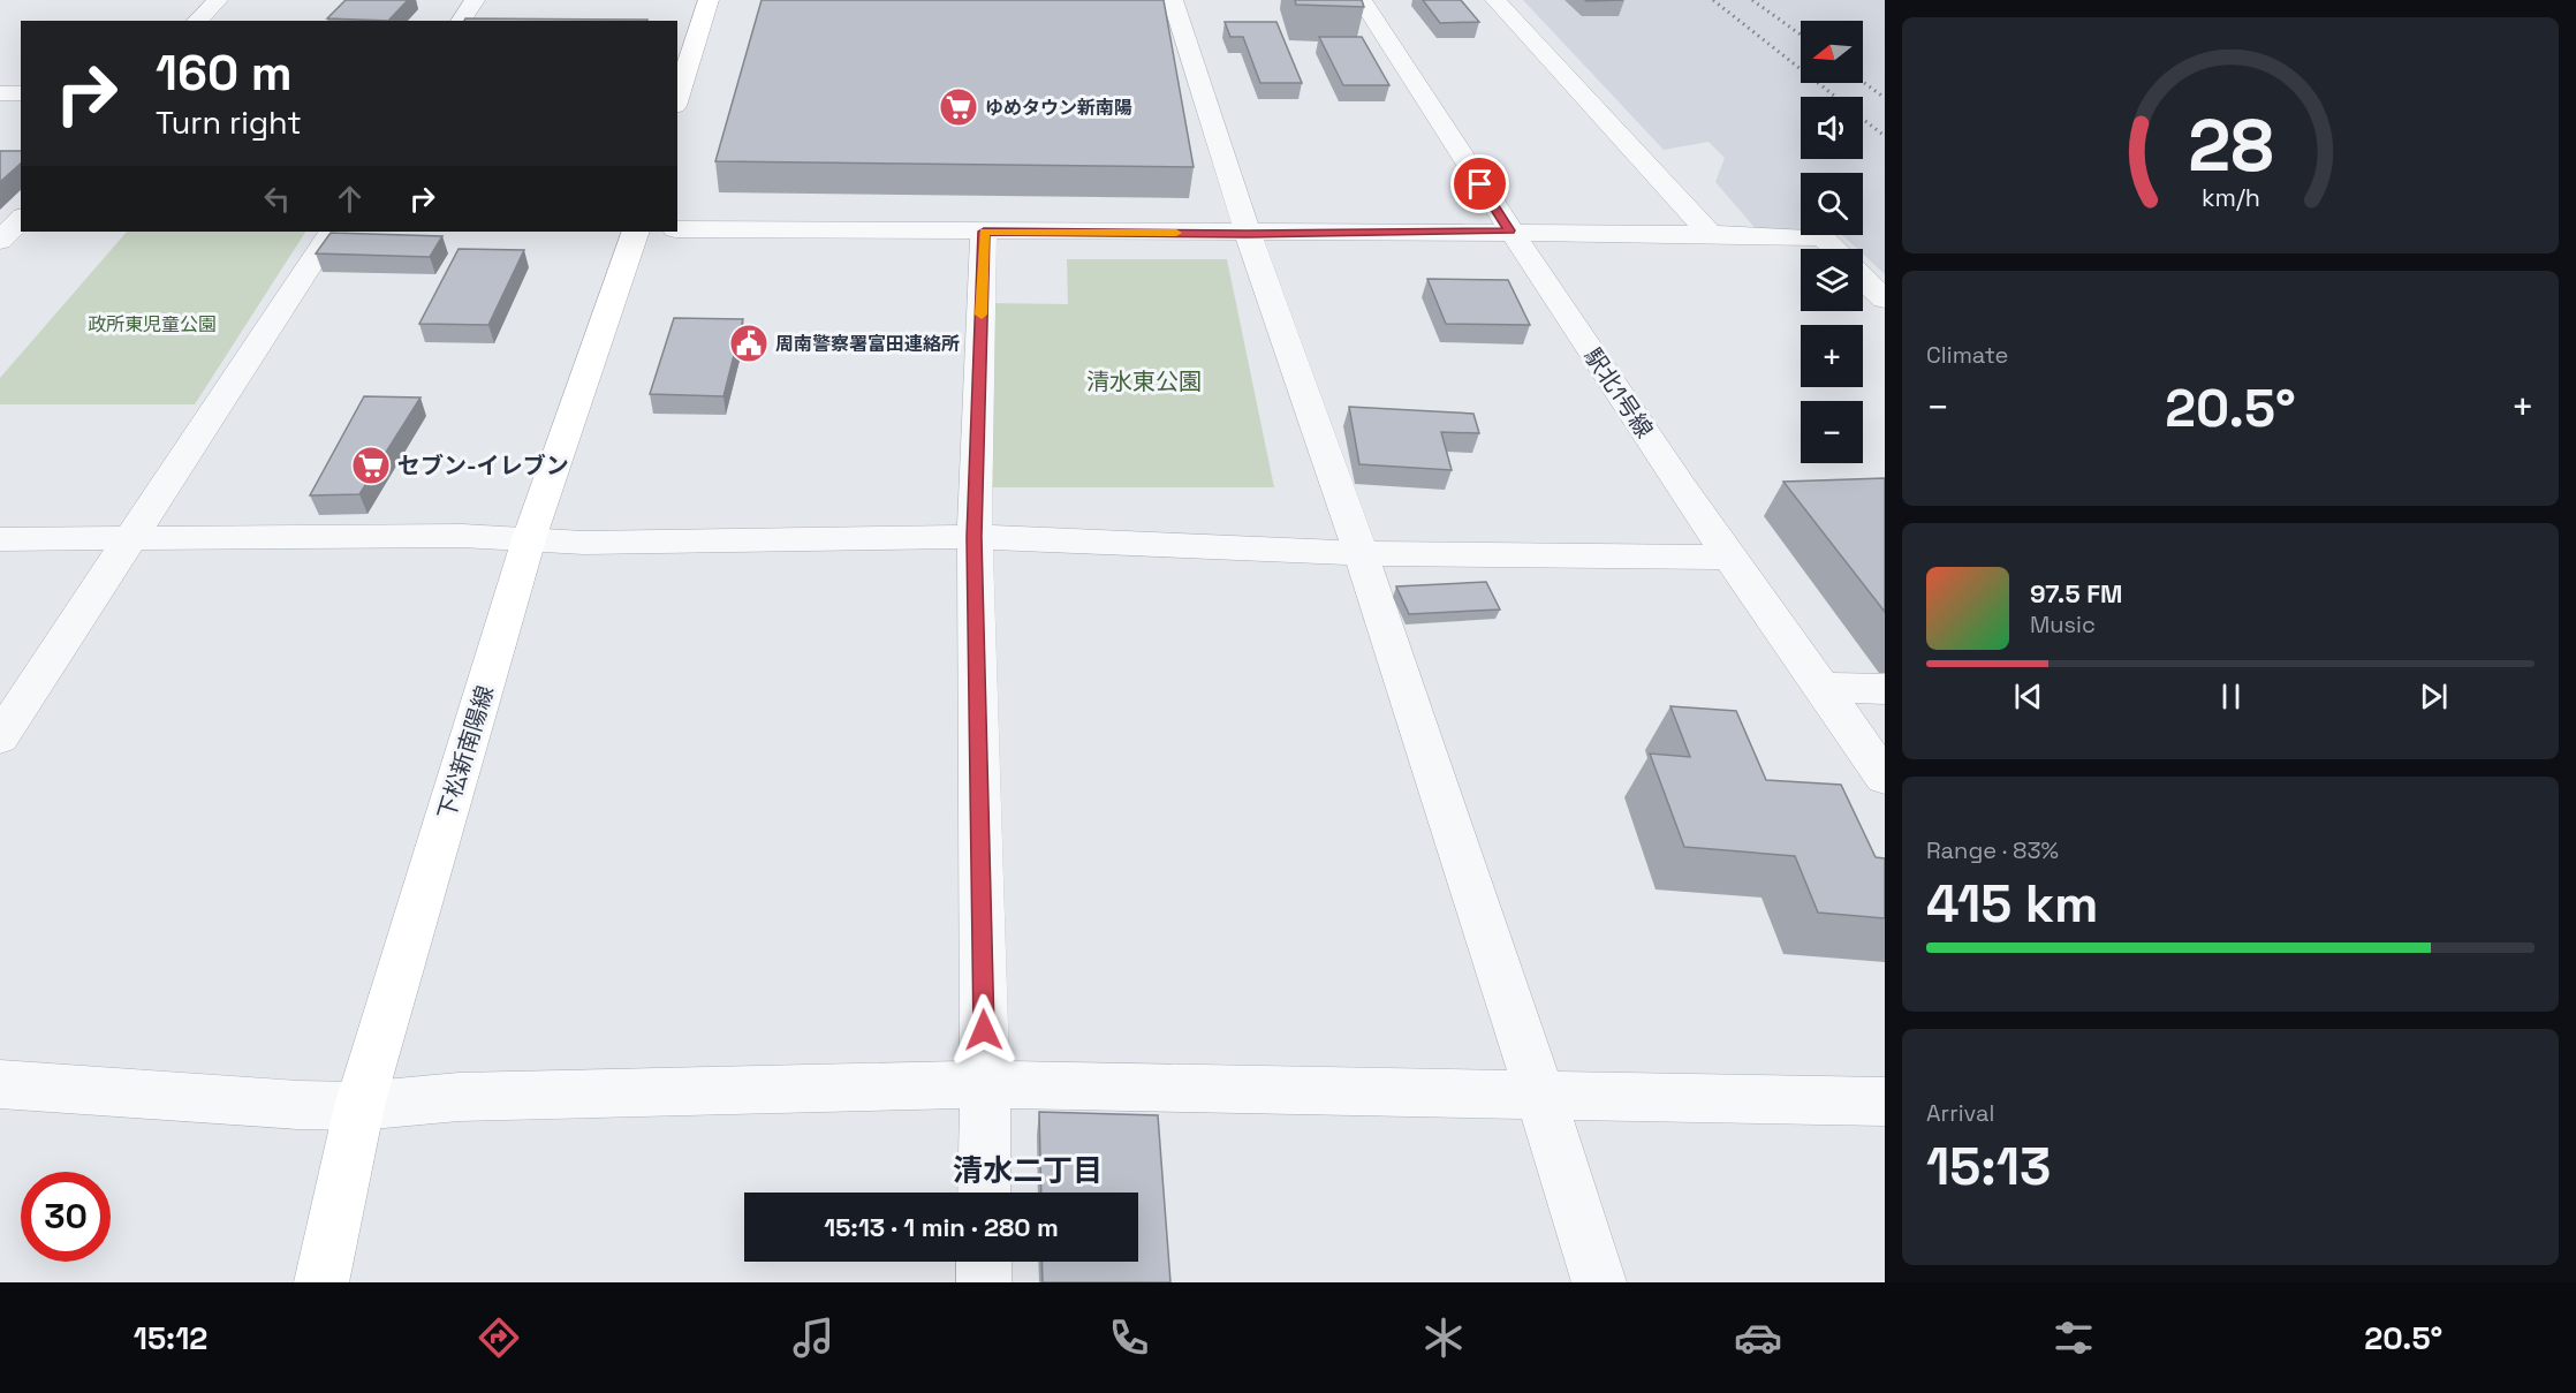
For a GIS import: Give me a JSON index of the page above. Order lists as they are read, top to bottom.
{
  "streets": {
    "main road": ["下松新南陽線"],
    "street": ["駅北1号線"]
  },
  "districts": ["清水二丁目"],
  "parks": ["政所東児童公園", "清水東公園"],
  "places": {
    "supermarket": ["ゆめタウン新南陽", "セブン-イレブン"],
    "public building": ["周南警察署富田連絡所"]
  },
  "north": "left",
  "page": {
    "map_buttons": ["+", "−"],
    "turn": ["160 m", "Turn right"],
    "tile": [
      "Climate",
      ["Range · 83%", "415 km"],
      ["Arrival", "15:13"]
    ],
    "heat": ["−", "20.5°", "+"],
    "song": ["97.5 FM", "Music"],
    "limit": "30",
    "trip": "15:13 · 1 min · 280 m",
    "tabs": ["15:12", "20.5°"],
    "gauge": ["28", "km/h"]
  }
}
